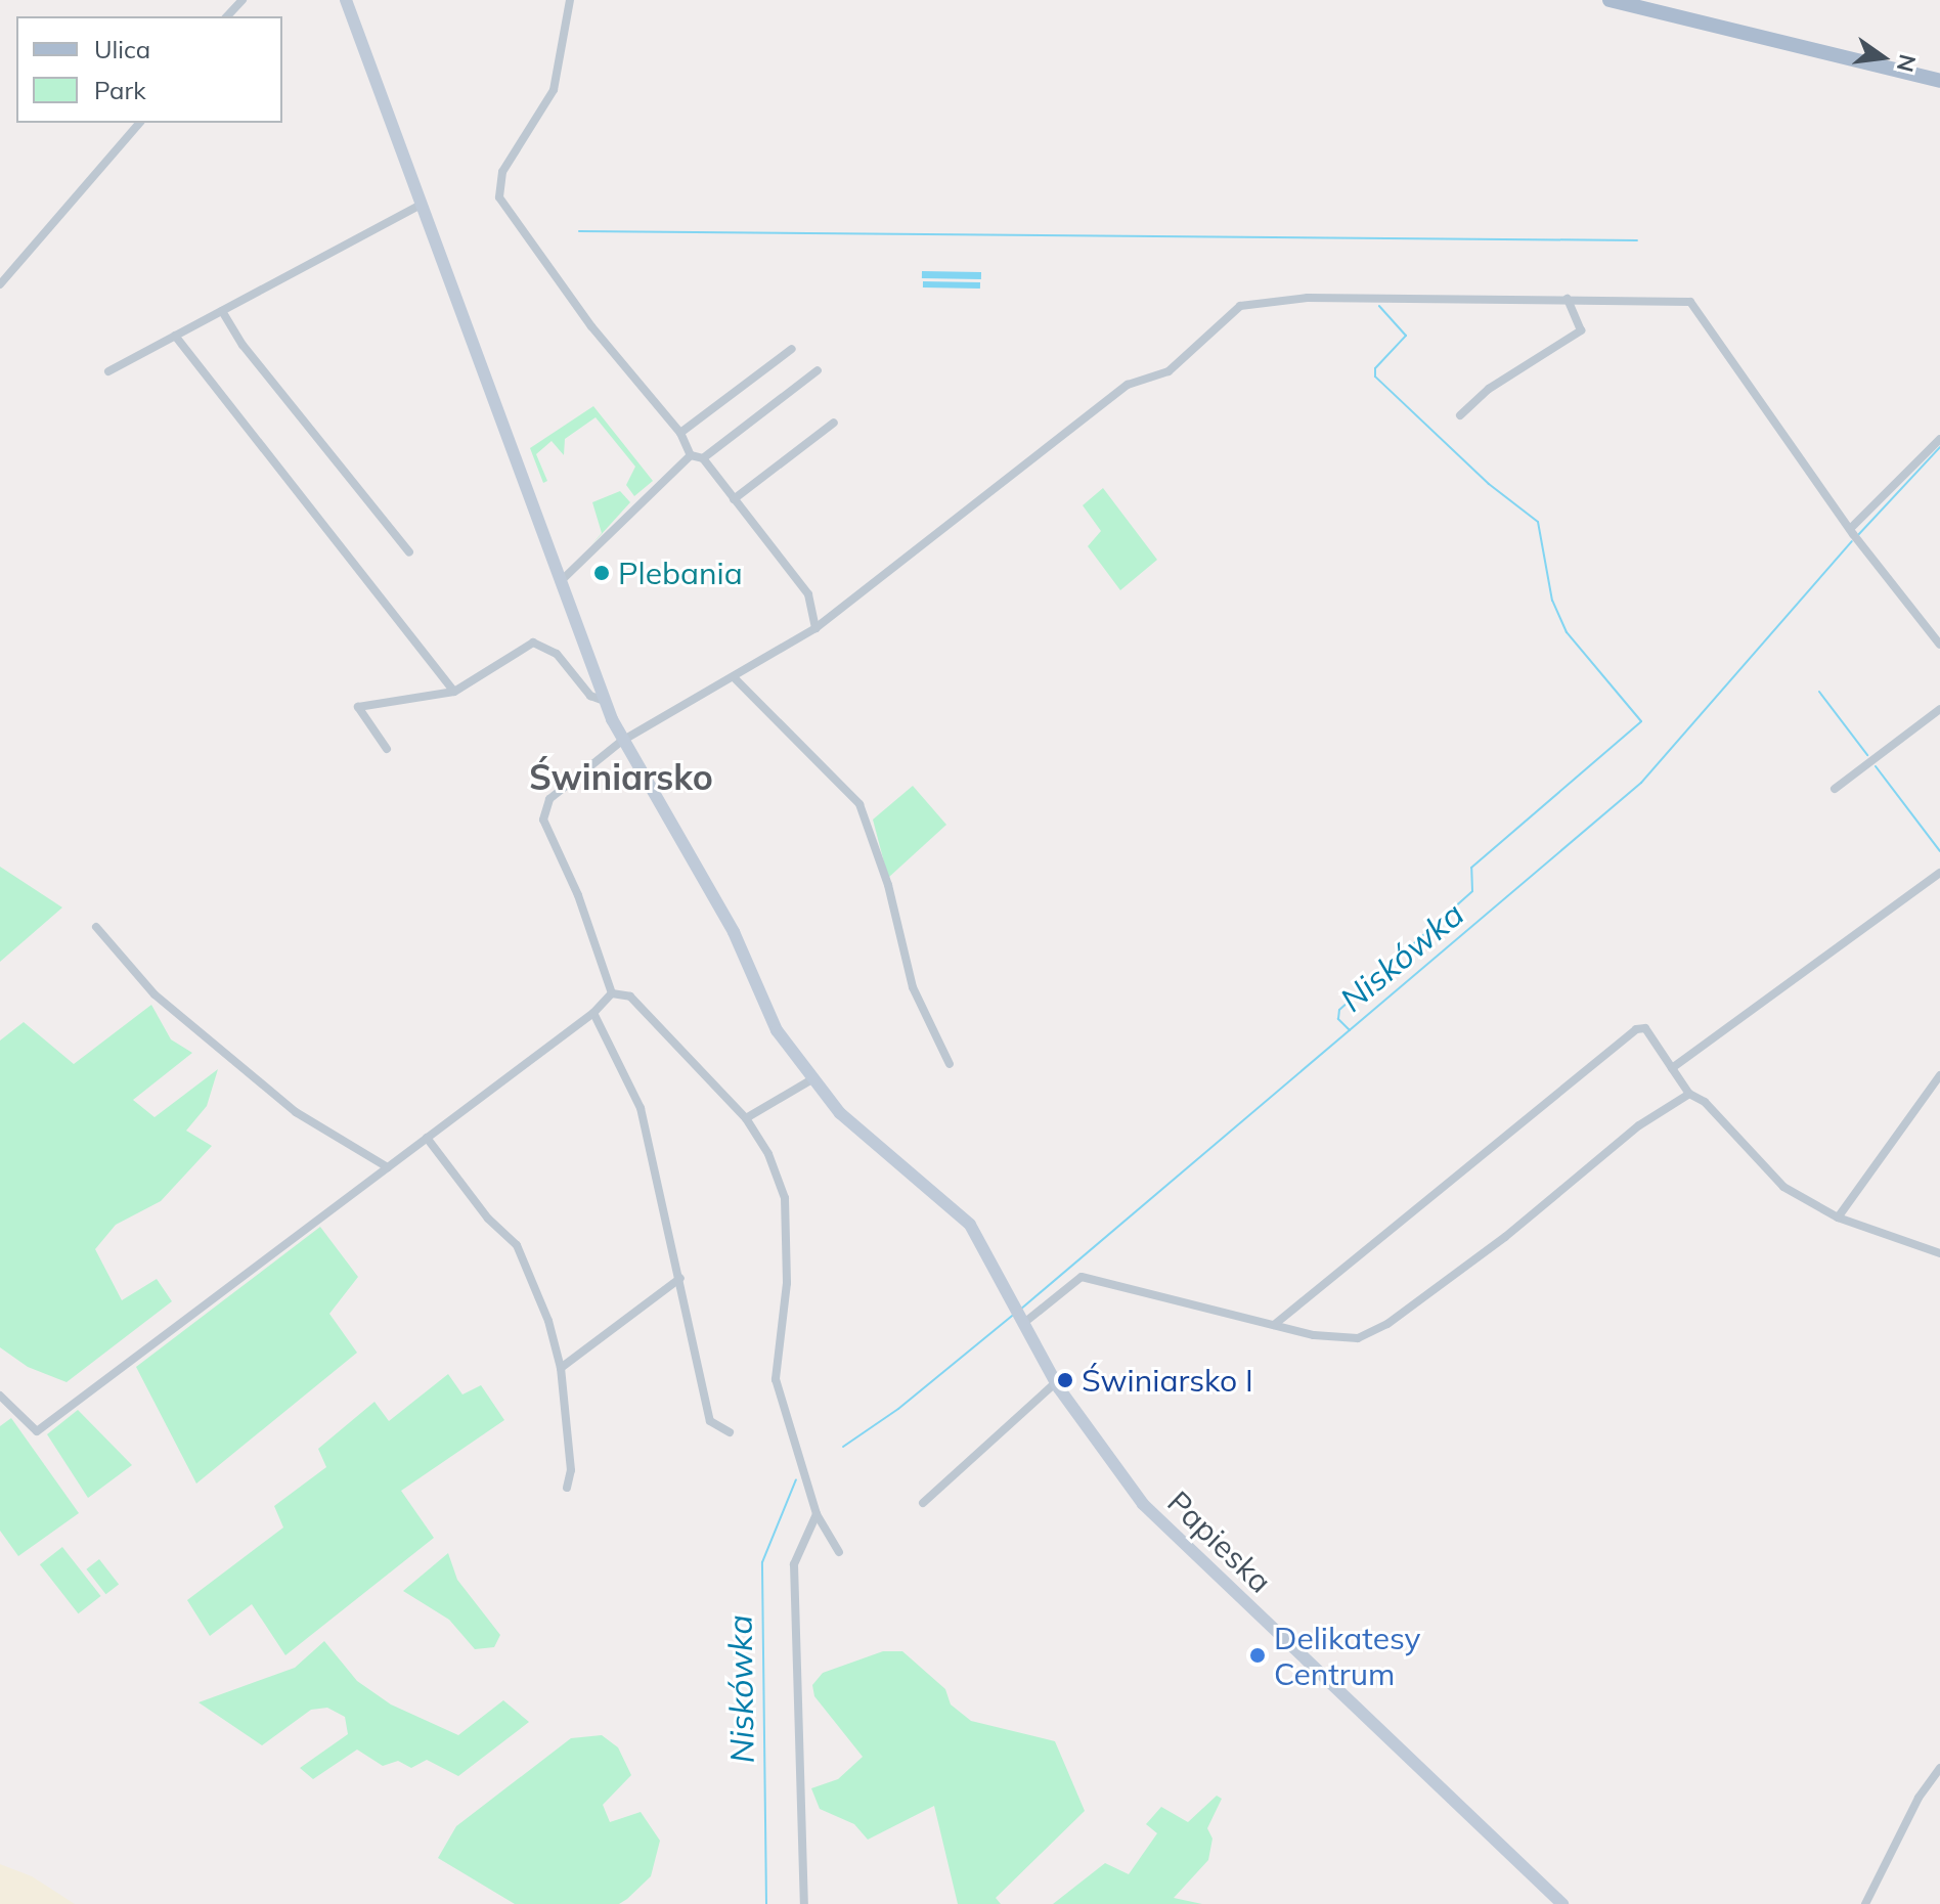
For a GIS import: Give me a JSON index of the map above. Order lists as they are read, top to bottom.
{
  "streets": {
    "street": ["Papieska"]
  },
  "districts": ["Świniarsko"],
  "water": ["Niskówka"],
  "places": ["Plebania", "Świniarsko I", "Delikatesy Centrum"],
  "legend": ["Ulica", "Park"],
  "north": "right"
}
